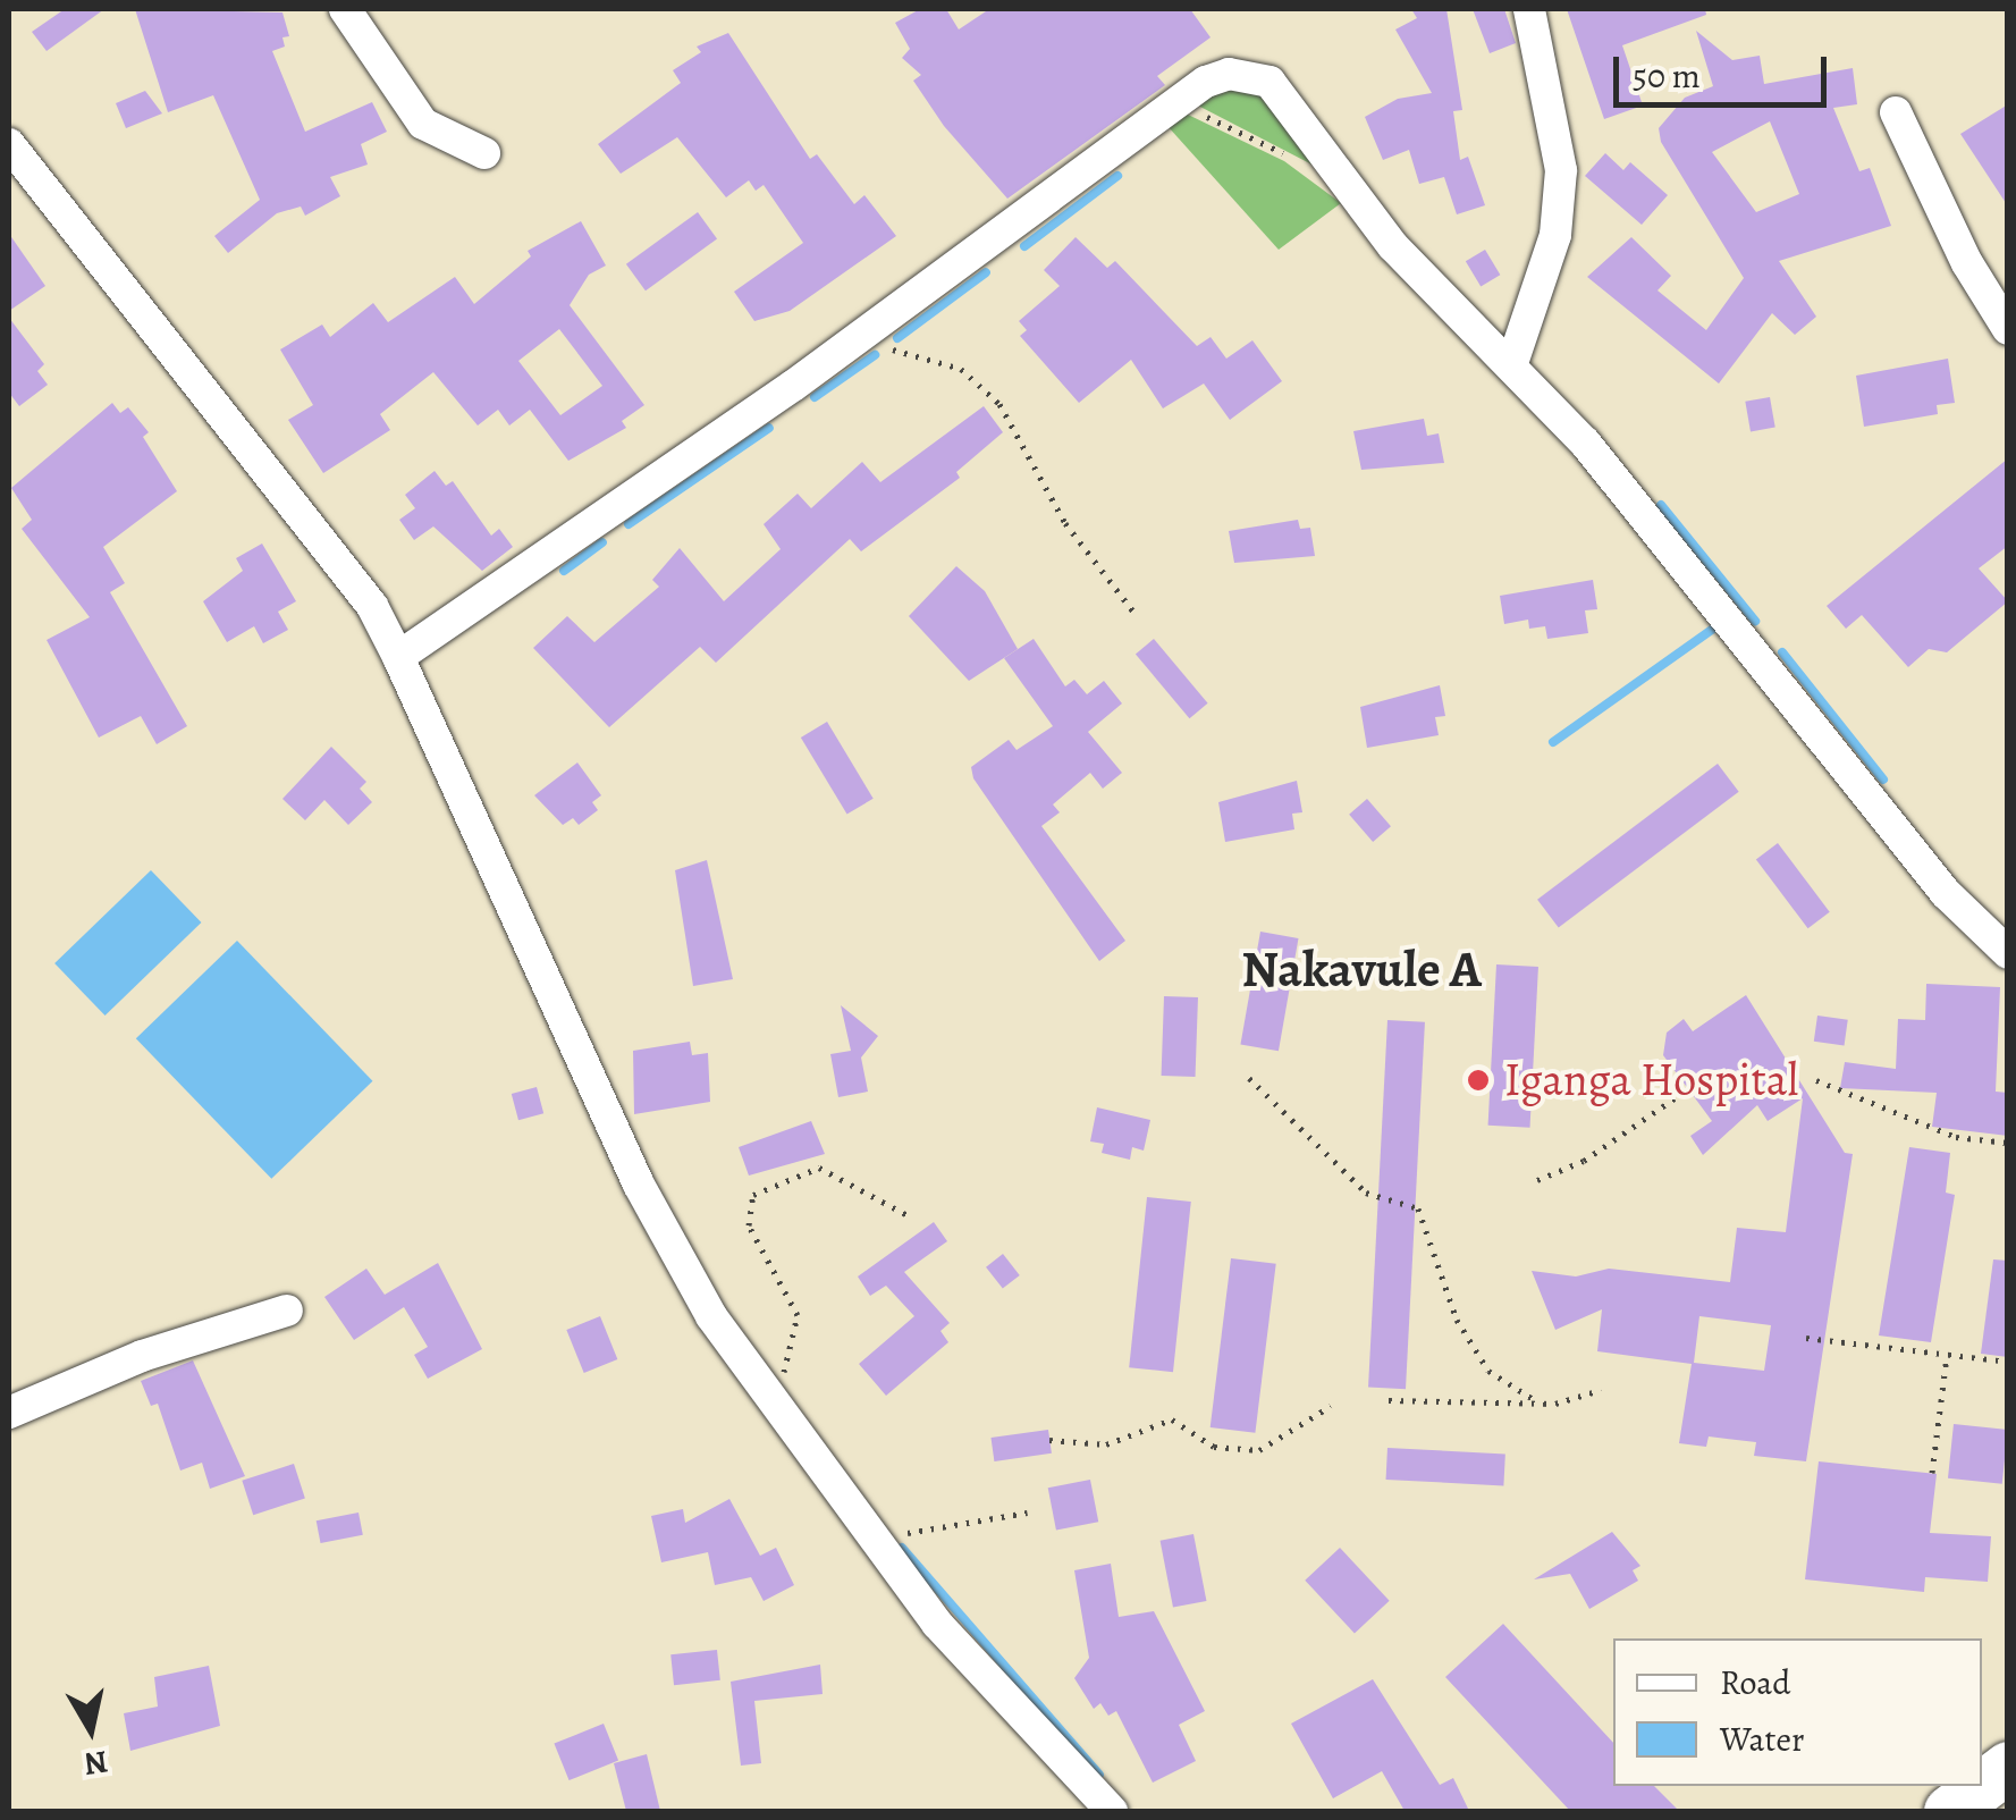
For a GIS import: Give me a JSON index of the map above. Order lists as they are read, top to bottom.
{
  "districts": ["Nakavule A"],
  "places": ["Iganga Hospital"],
  "legend": ["Road", "Water"],
  "scale_bar": "50 m",
  "north": "bottom"
}
